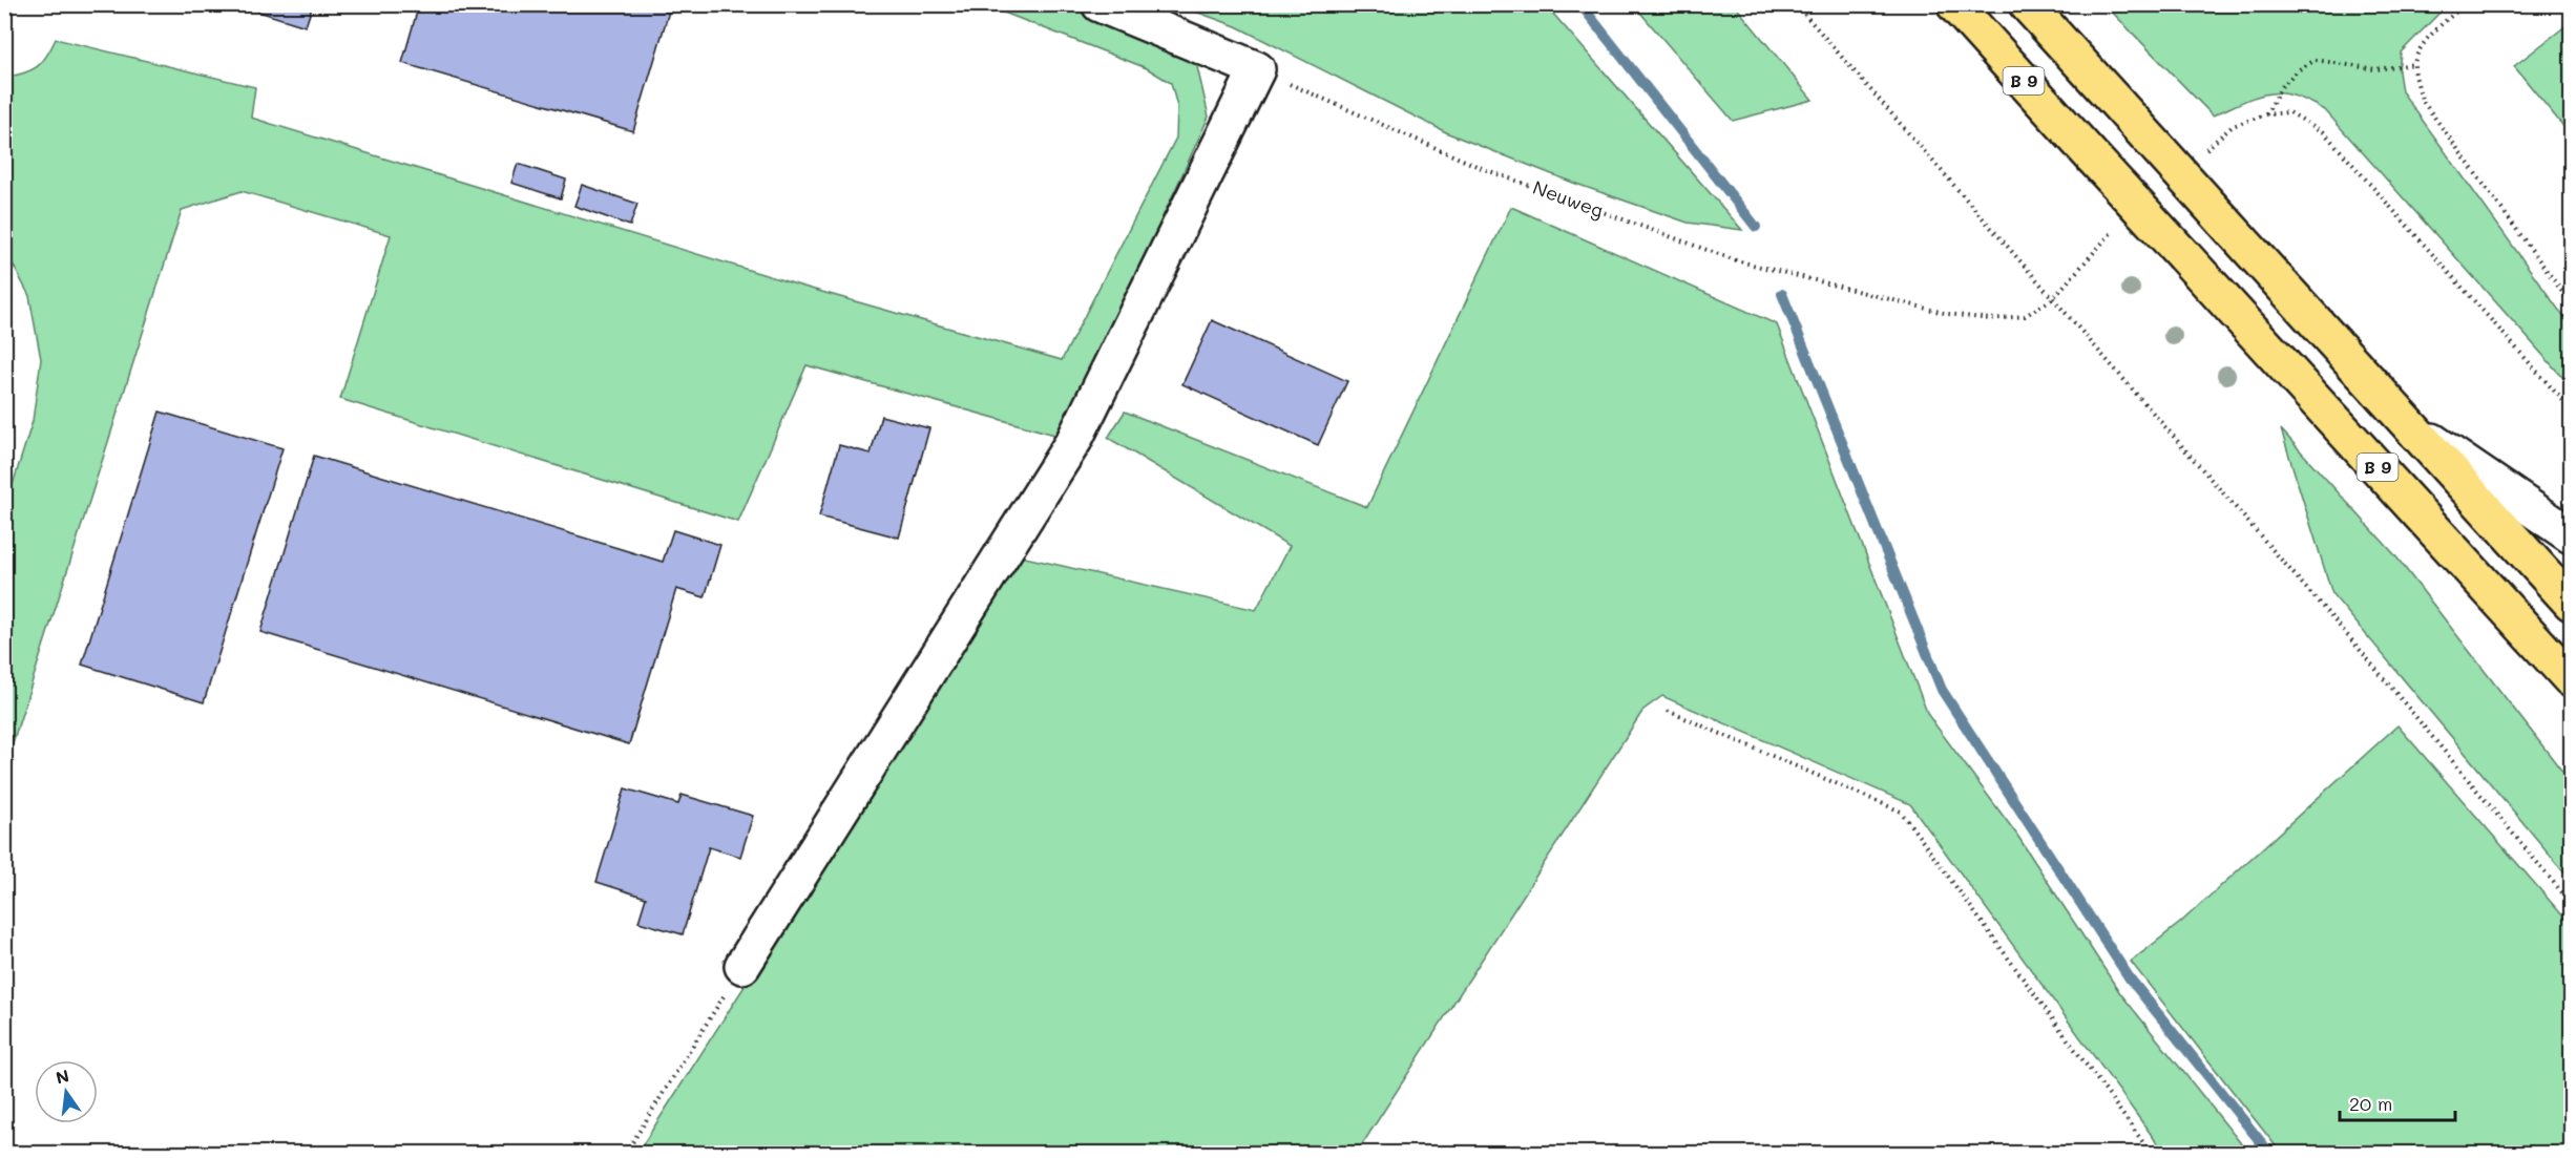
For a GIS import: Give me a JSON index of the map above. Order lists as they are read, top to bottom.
{
  "streets": {
    "highway": ["B 9"],
    "path": ["Neuweg"]
  },
  "scale_bar": "20 m",
  "north": "top"
}
